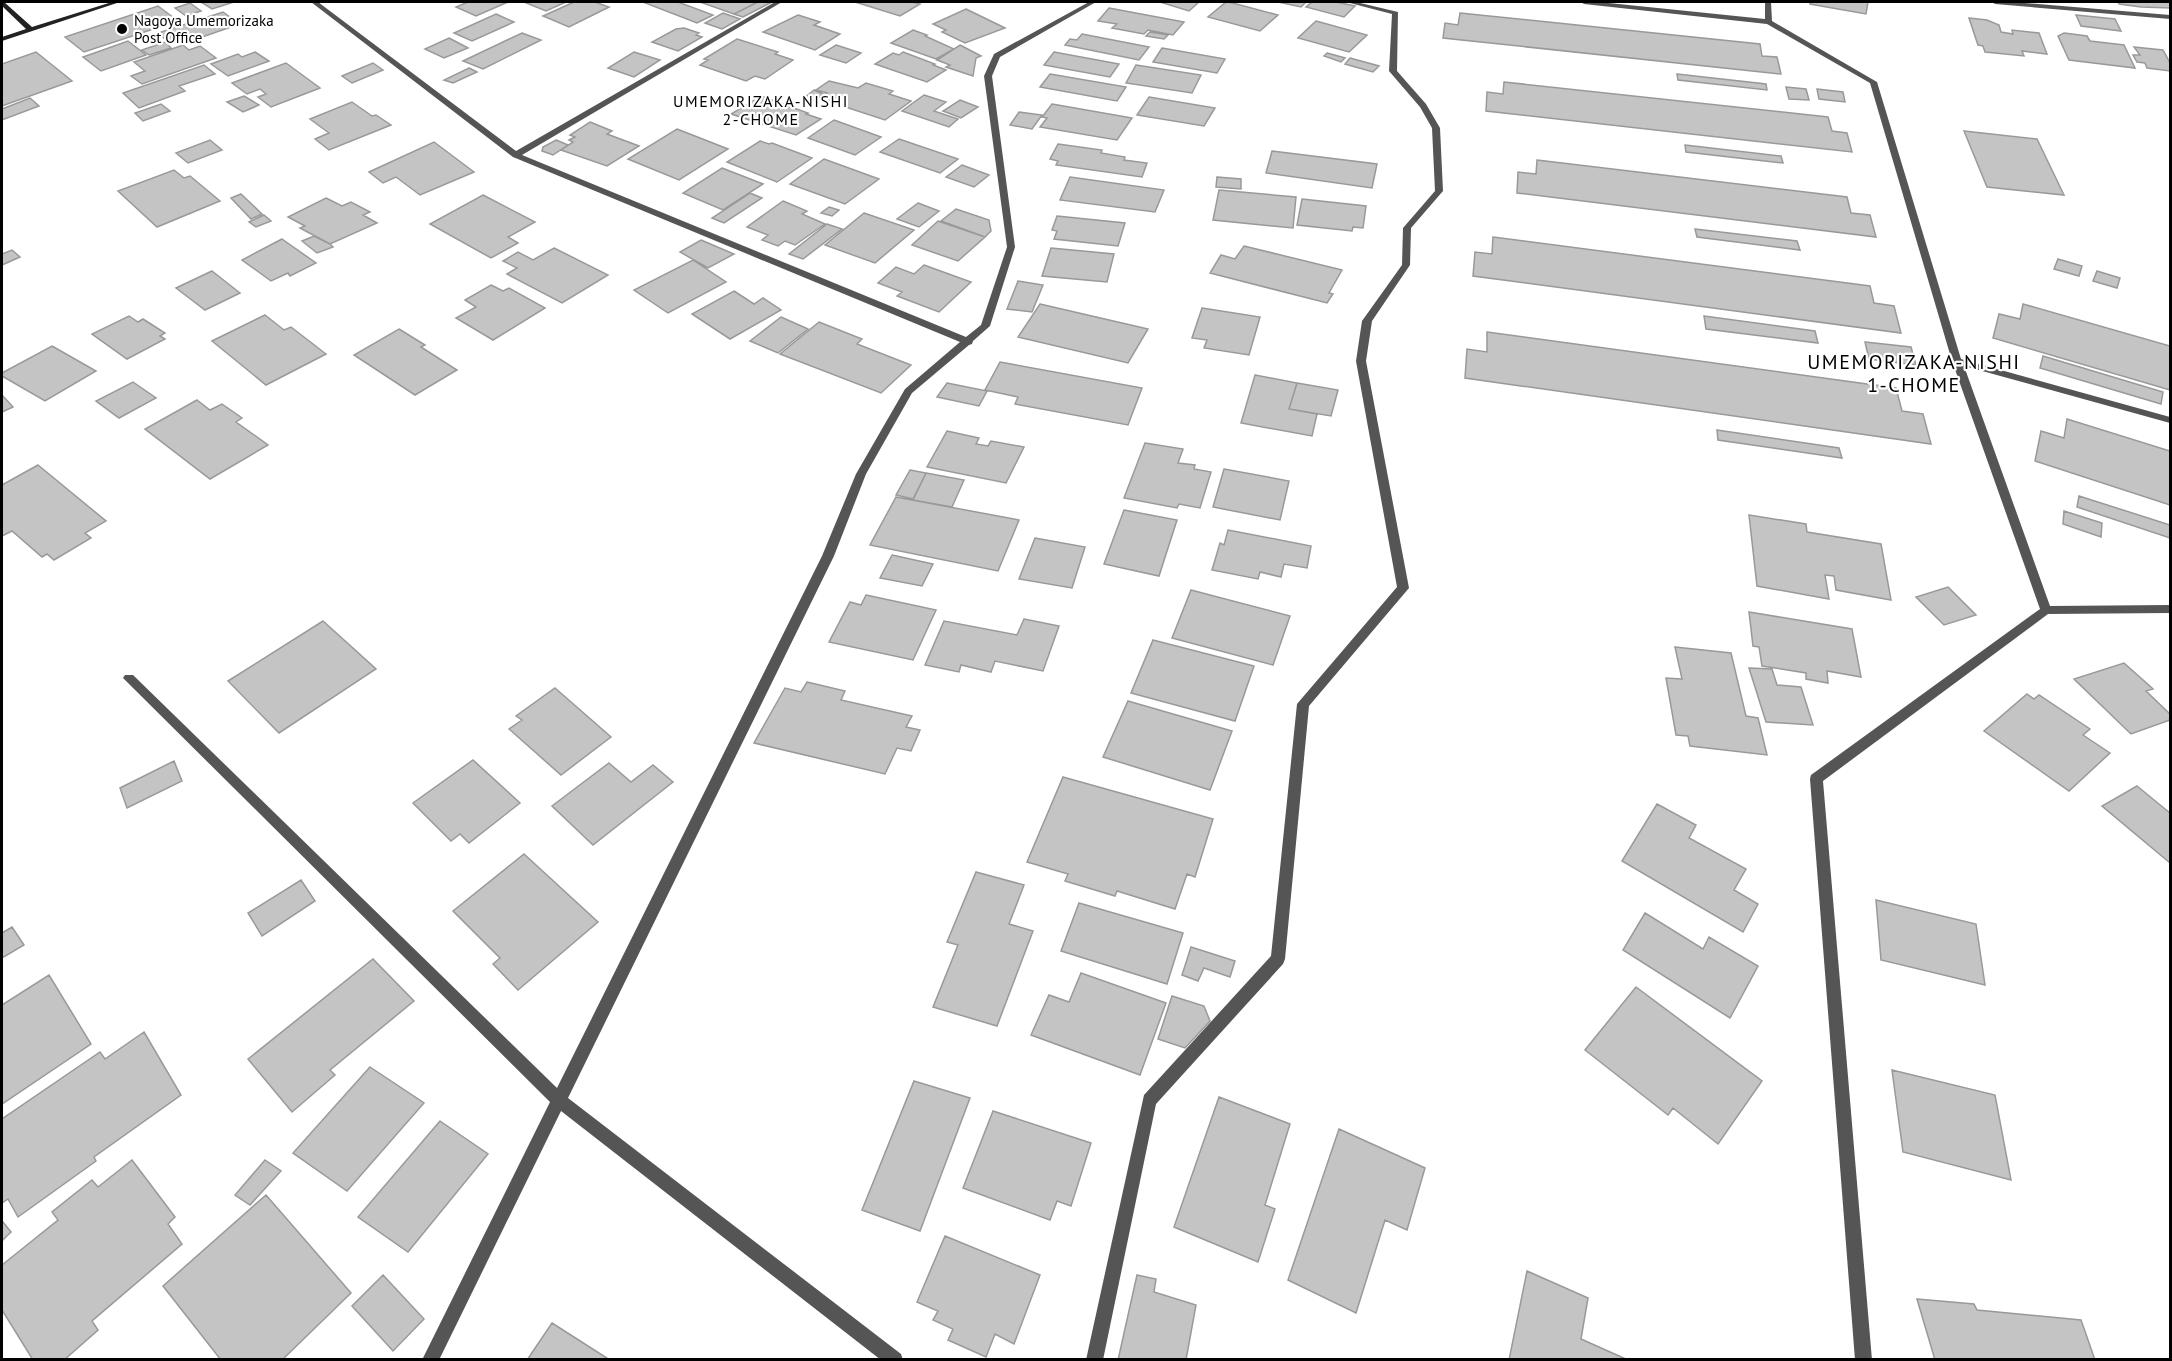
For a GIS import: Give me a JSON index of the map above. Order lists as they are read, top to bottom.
{
  "districts": ["UMEMORIZAKA-NISHI 2-CHOME", "UMEMORIZAKA-NISHI 1-CHOME"],
  "places": ["Nagoya Umemorizaka Post Office"]
}
